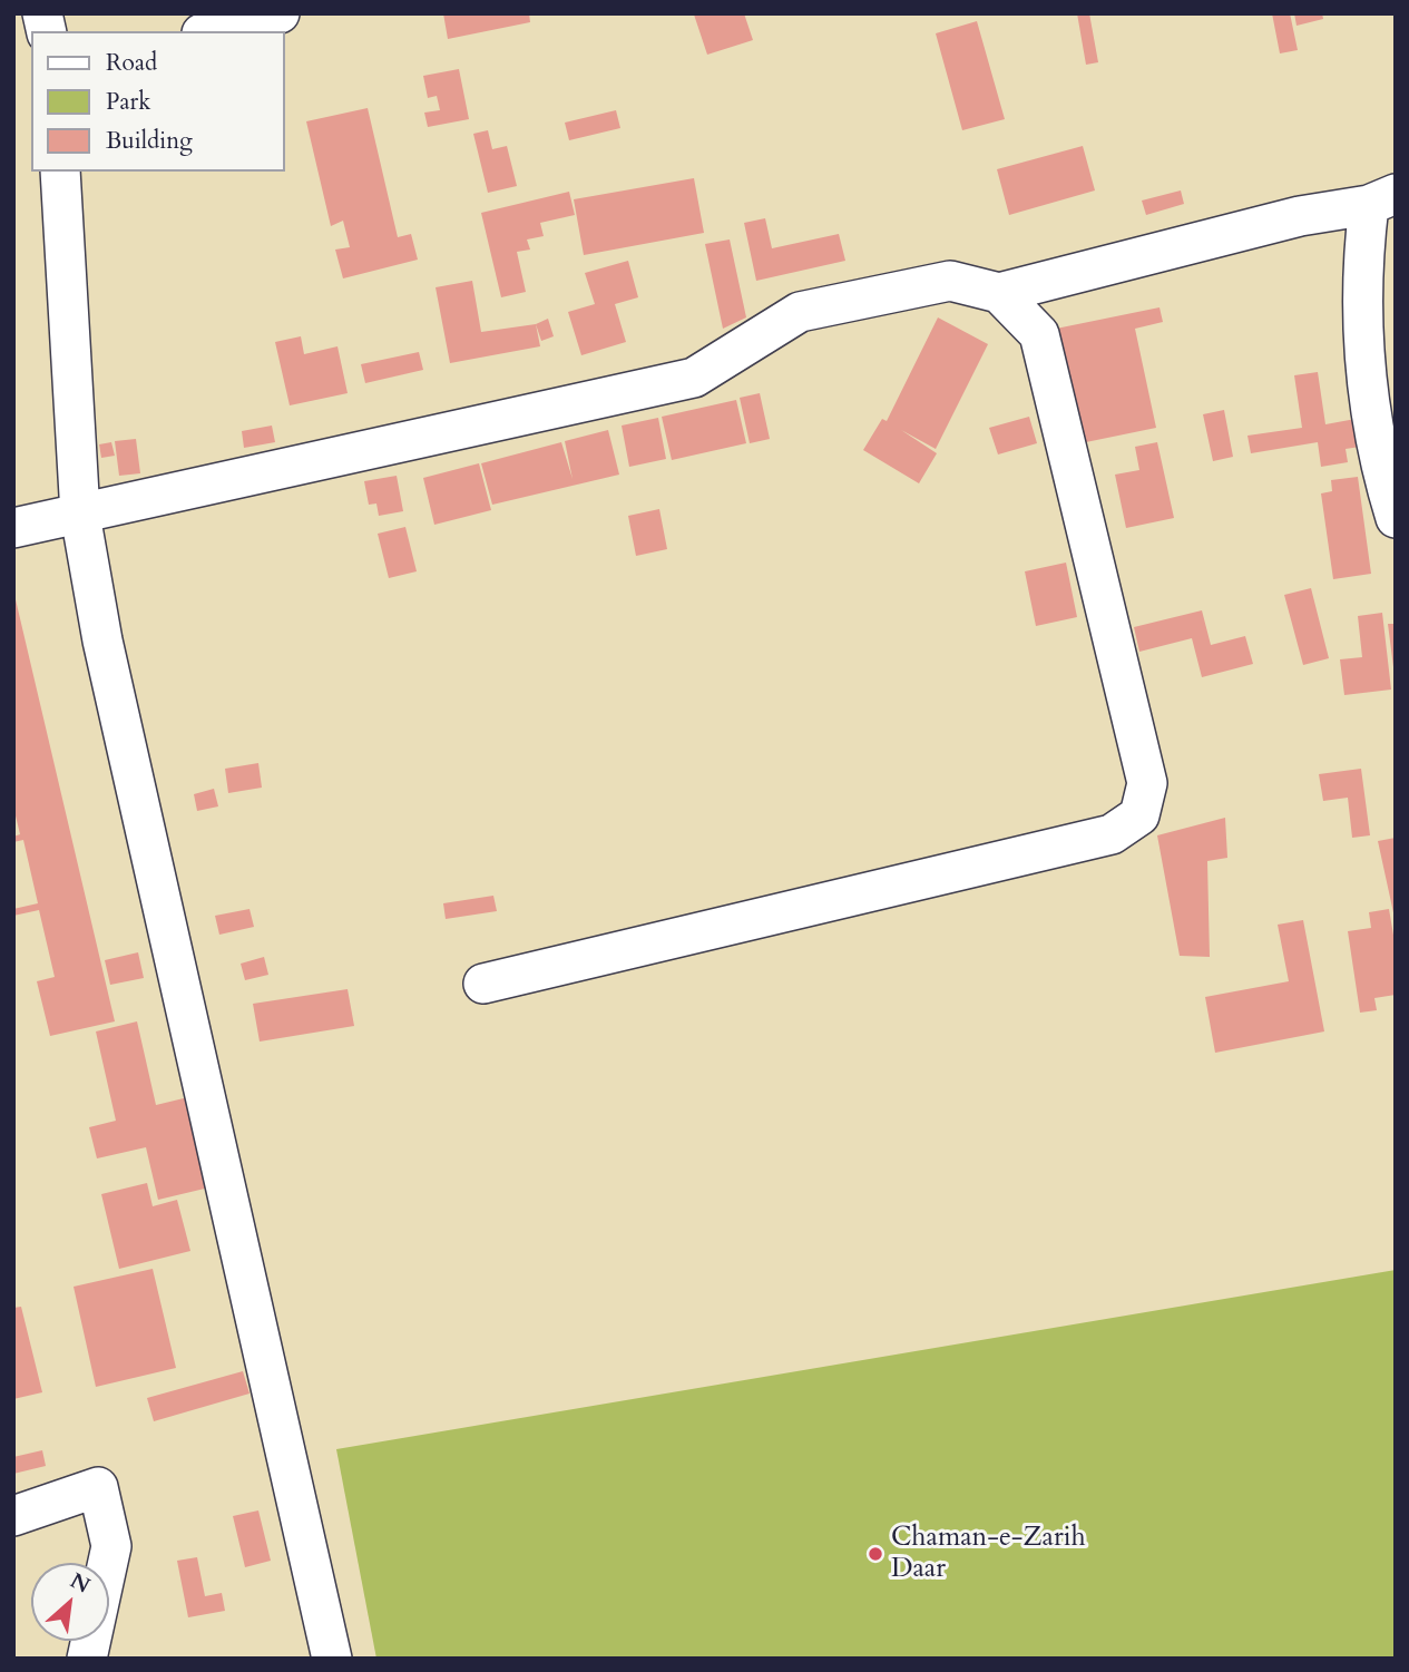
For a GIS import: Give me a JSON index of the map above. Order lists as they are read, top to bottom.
{
  "places": ["Chaman-e-Zarih Daar"],
  "legend": ["Road", "Park", "Building"],
  "north": "top right"
}
